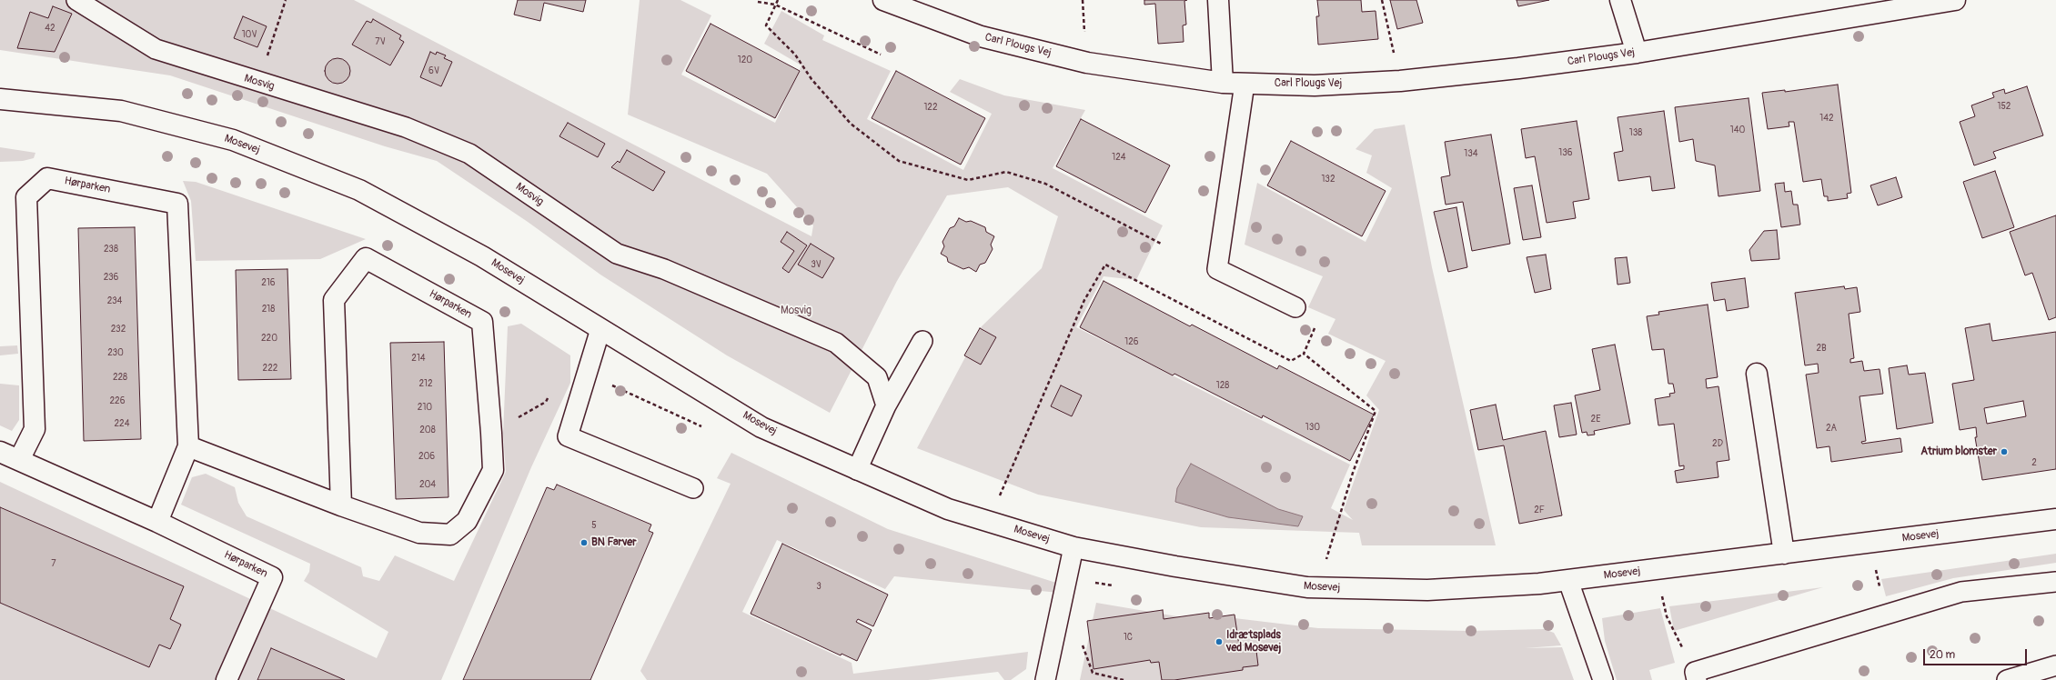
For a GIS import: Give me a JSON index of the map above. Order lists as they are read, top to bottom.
{
  "streets": {
    "street": ["Carl Plougs Vej", "Mosevej", "Hørparken"],
    "lane": ["Mosvig"]
  },
  "parks": ["Mosvig"],
  "places": ["Atrium blomster", "BN Farver", "Idrætsplads ved Mosevej"],
  "house_numbers": [
    "42",
    "10V",
    "7V",
    "120",
    "6V",
    "152",
    "122",
    "142",
    "140",
    "138",
    "136",
    "134",
    "124",
    "132",
    "238",
    "3V",
    "236",
    "216",
    "234",
    "218",
    "232",
    "220",
    "126",
    "2B",
    "230",
    "214",
    "222",
    "228",
    "212",
    "128",
    "226",
    "210",
    "2E",
    "224",
    "130",
    "2A",
    "208",
    "2D",
    "206",
    "2",
    "204",
    "2F",
    "5",
    "7",
    "3",
    "1C"
  ],
  "scale_bar": "20 m"
}
